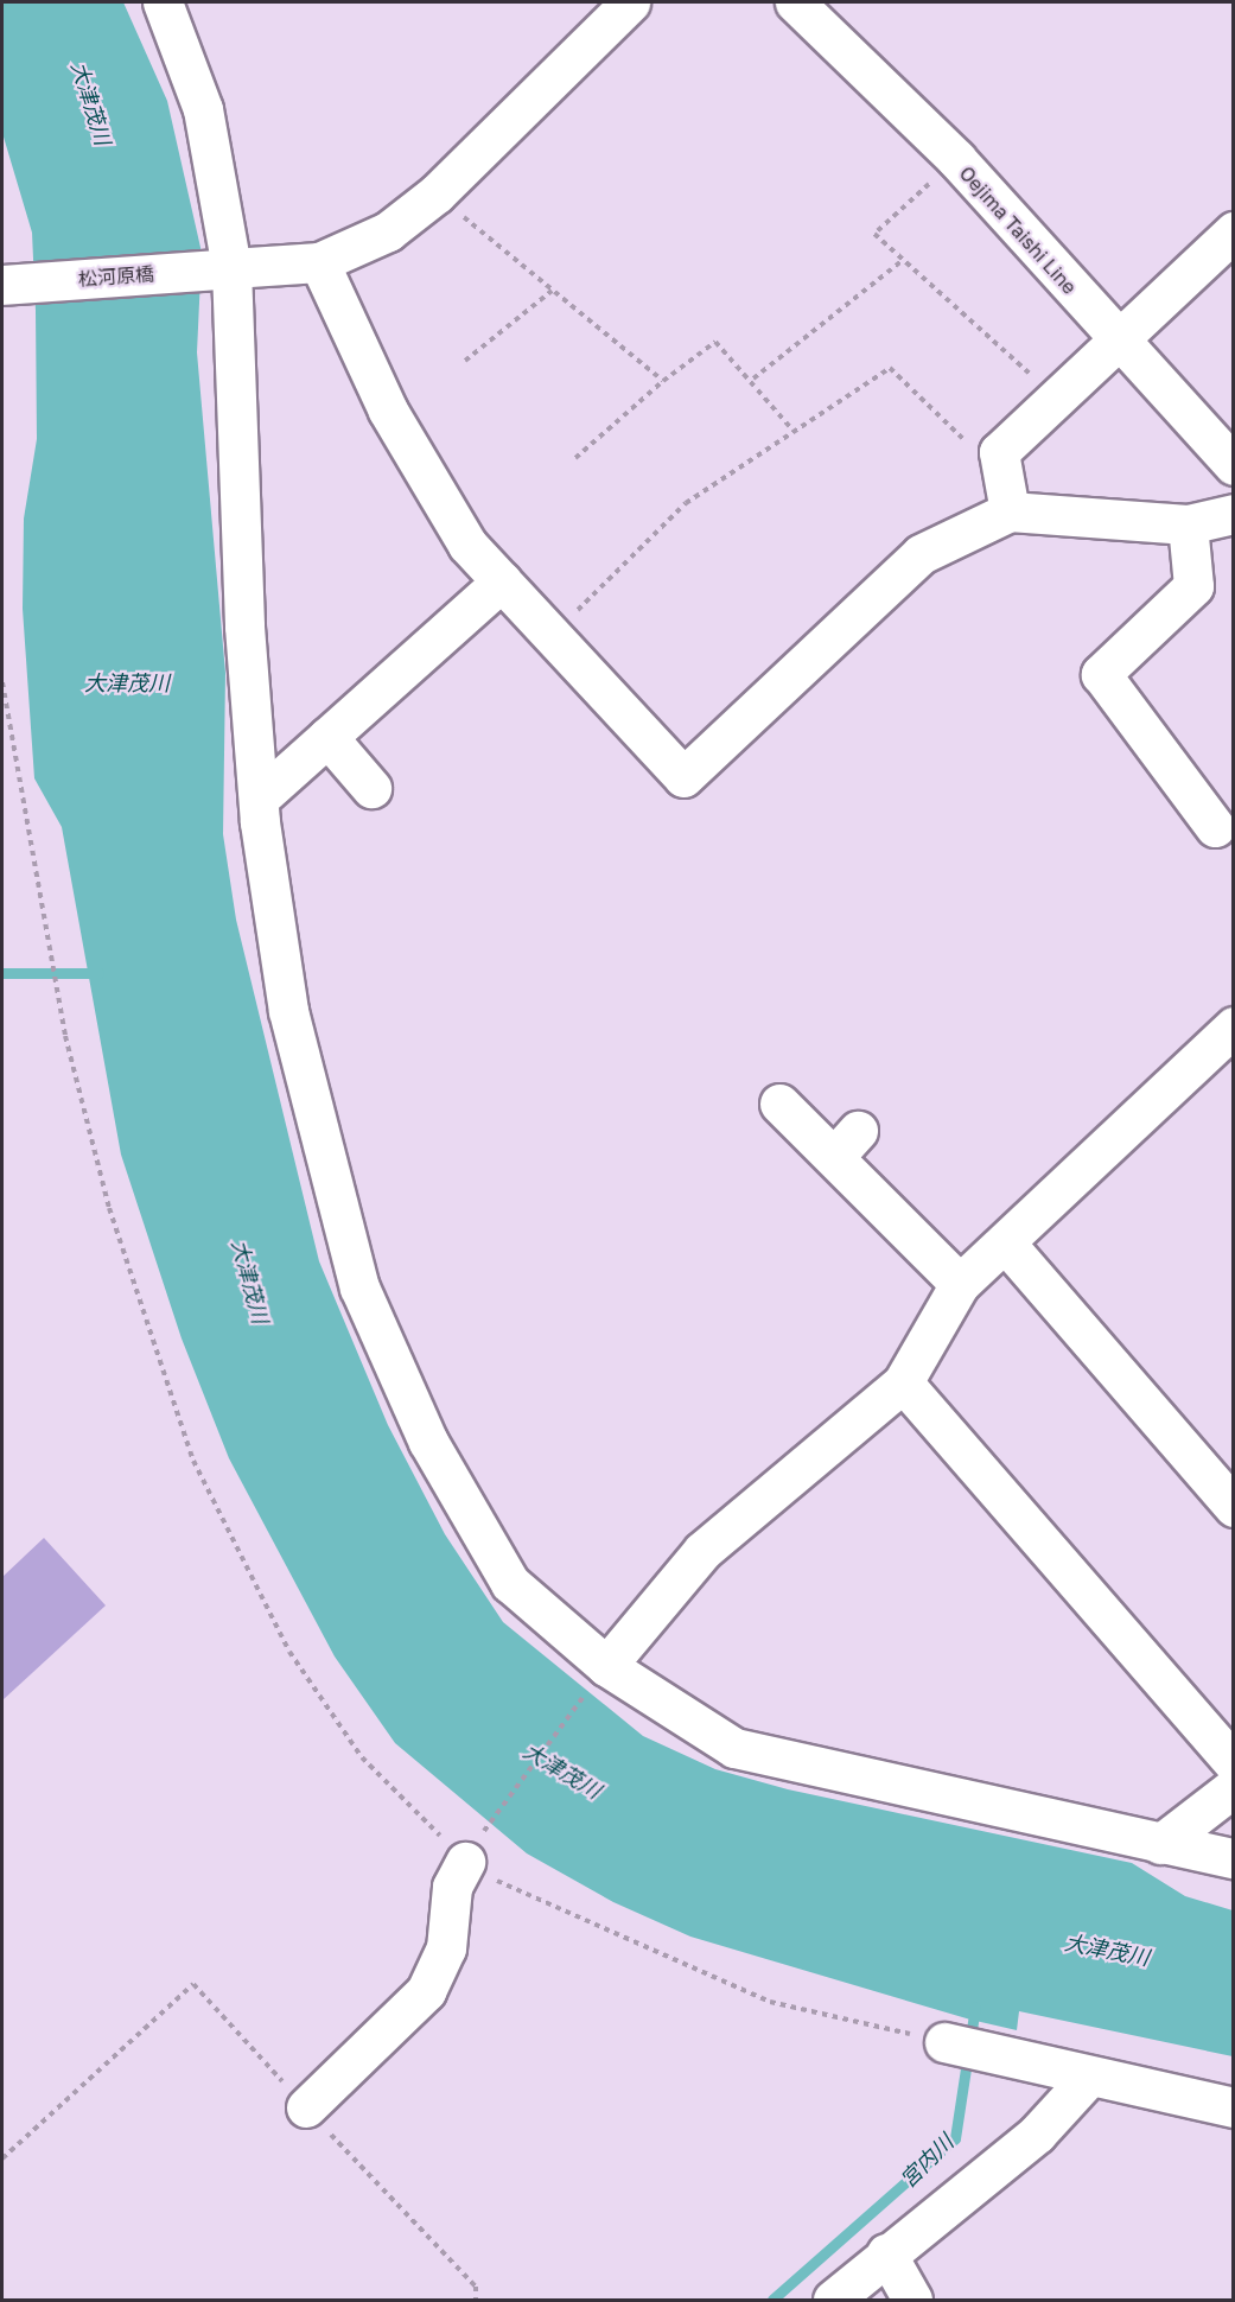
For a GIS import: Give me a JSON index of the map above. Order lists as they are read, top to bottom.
{
  "streets": {
    "street": ["Oejima Taishi Line", "松河原橋"]
  },
  "water": ["大津茂川", "宮内川"]
}
